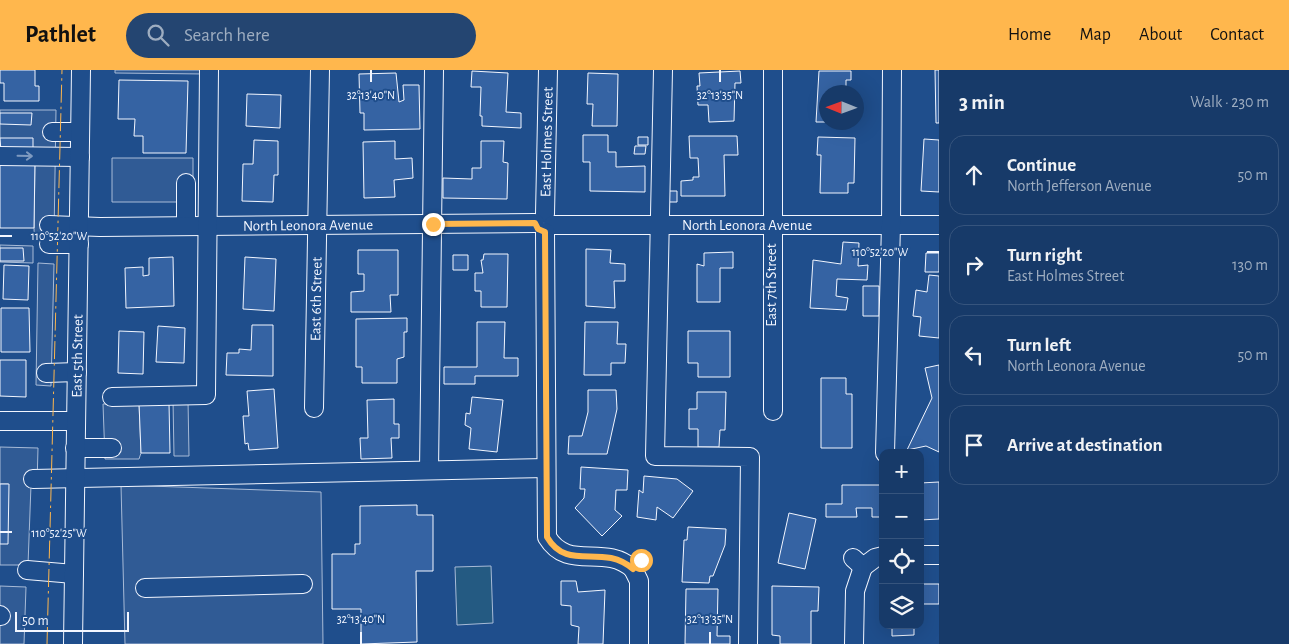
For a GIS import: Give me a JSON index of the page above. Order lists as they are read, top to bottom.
{
  "streets": {
    "street": [
      "East Holmes Street",
      "North Leonora Avenue",
      "East 7th Street",
      "East 6th Street",
      "East 5th Street"
    ]
  },
  "crossings": [
    ["East Holmes Street", "North Leonora Avenue"],
    ["North Leonora Avenue", "East 7th Street"],
    ["North Leonora Avenue", "East 6th Street"],
    ["North Leonora Avenue", "East 5th Street"]
  ],
  "scale_bar": "50 m",
  "north": "left",
  "page": {
    "header": "Pathlet",
    "search": "Search here",
    "nav": [
      "Home",
      "Map",
      "About",
      "Contact"
    ],
    "heading": ["3 min", "Walk · 230 m"],
    "list": [
      ["Continue", "North Jefferson Avenue", "50 m"],
      ["Turn right", "East Holmes Street", "130 m"],
      ["Turn left", "North Leonora Avenue", "50 m"],
      "Arrive at destination"
    ],
    "map_buttons": ["+", "−"],
    "scale": "50 m"
  },
  "coordinates": [
    "32°13'40\"N",
    "32°13'35\"N",
    "110°52'20\"W",
    "110°52'25\"W"
  ]
}
